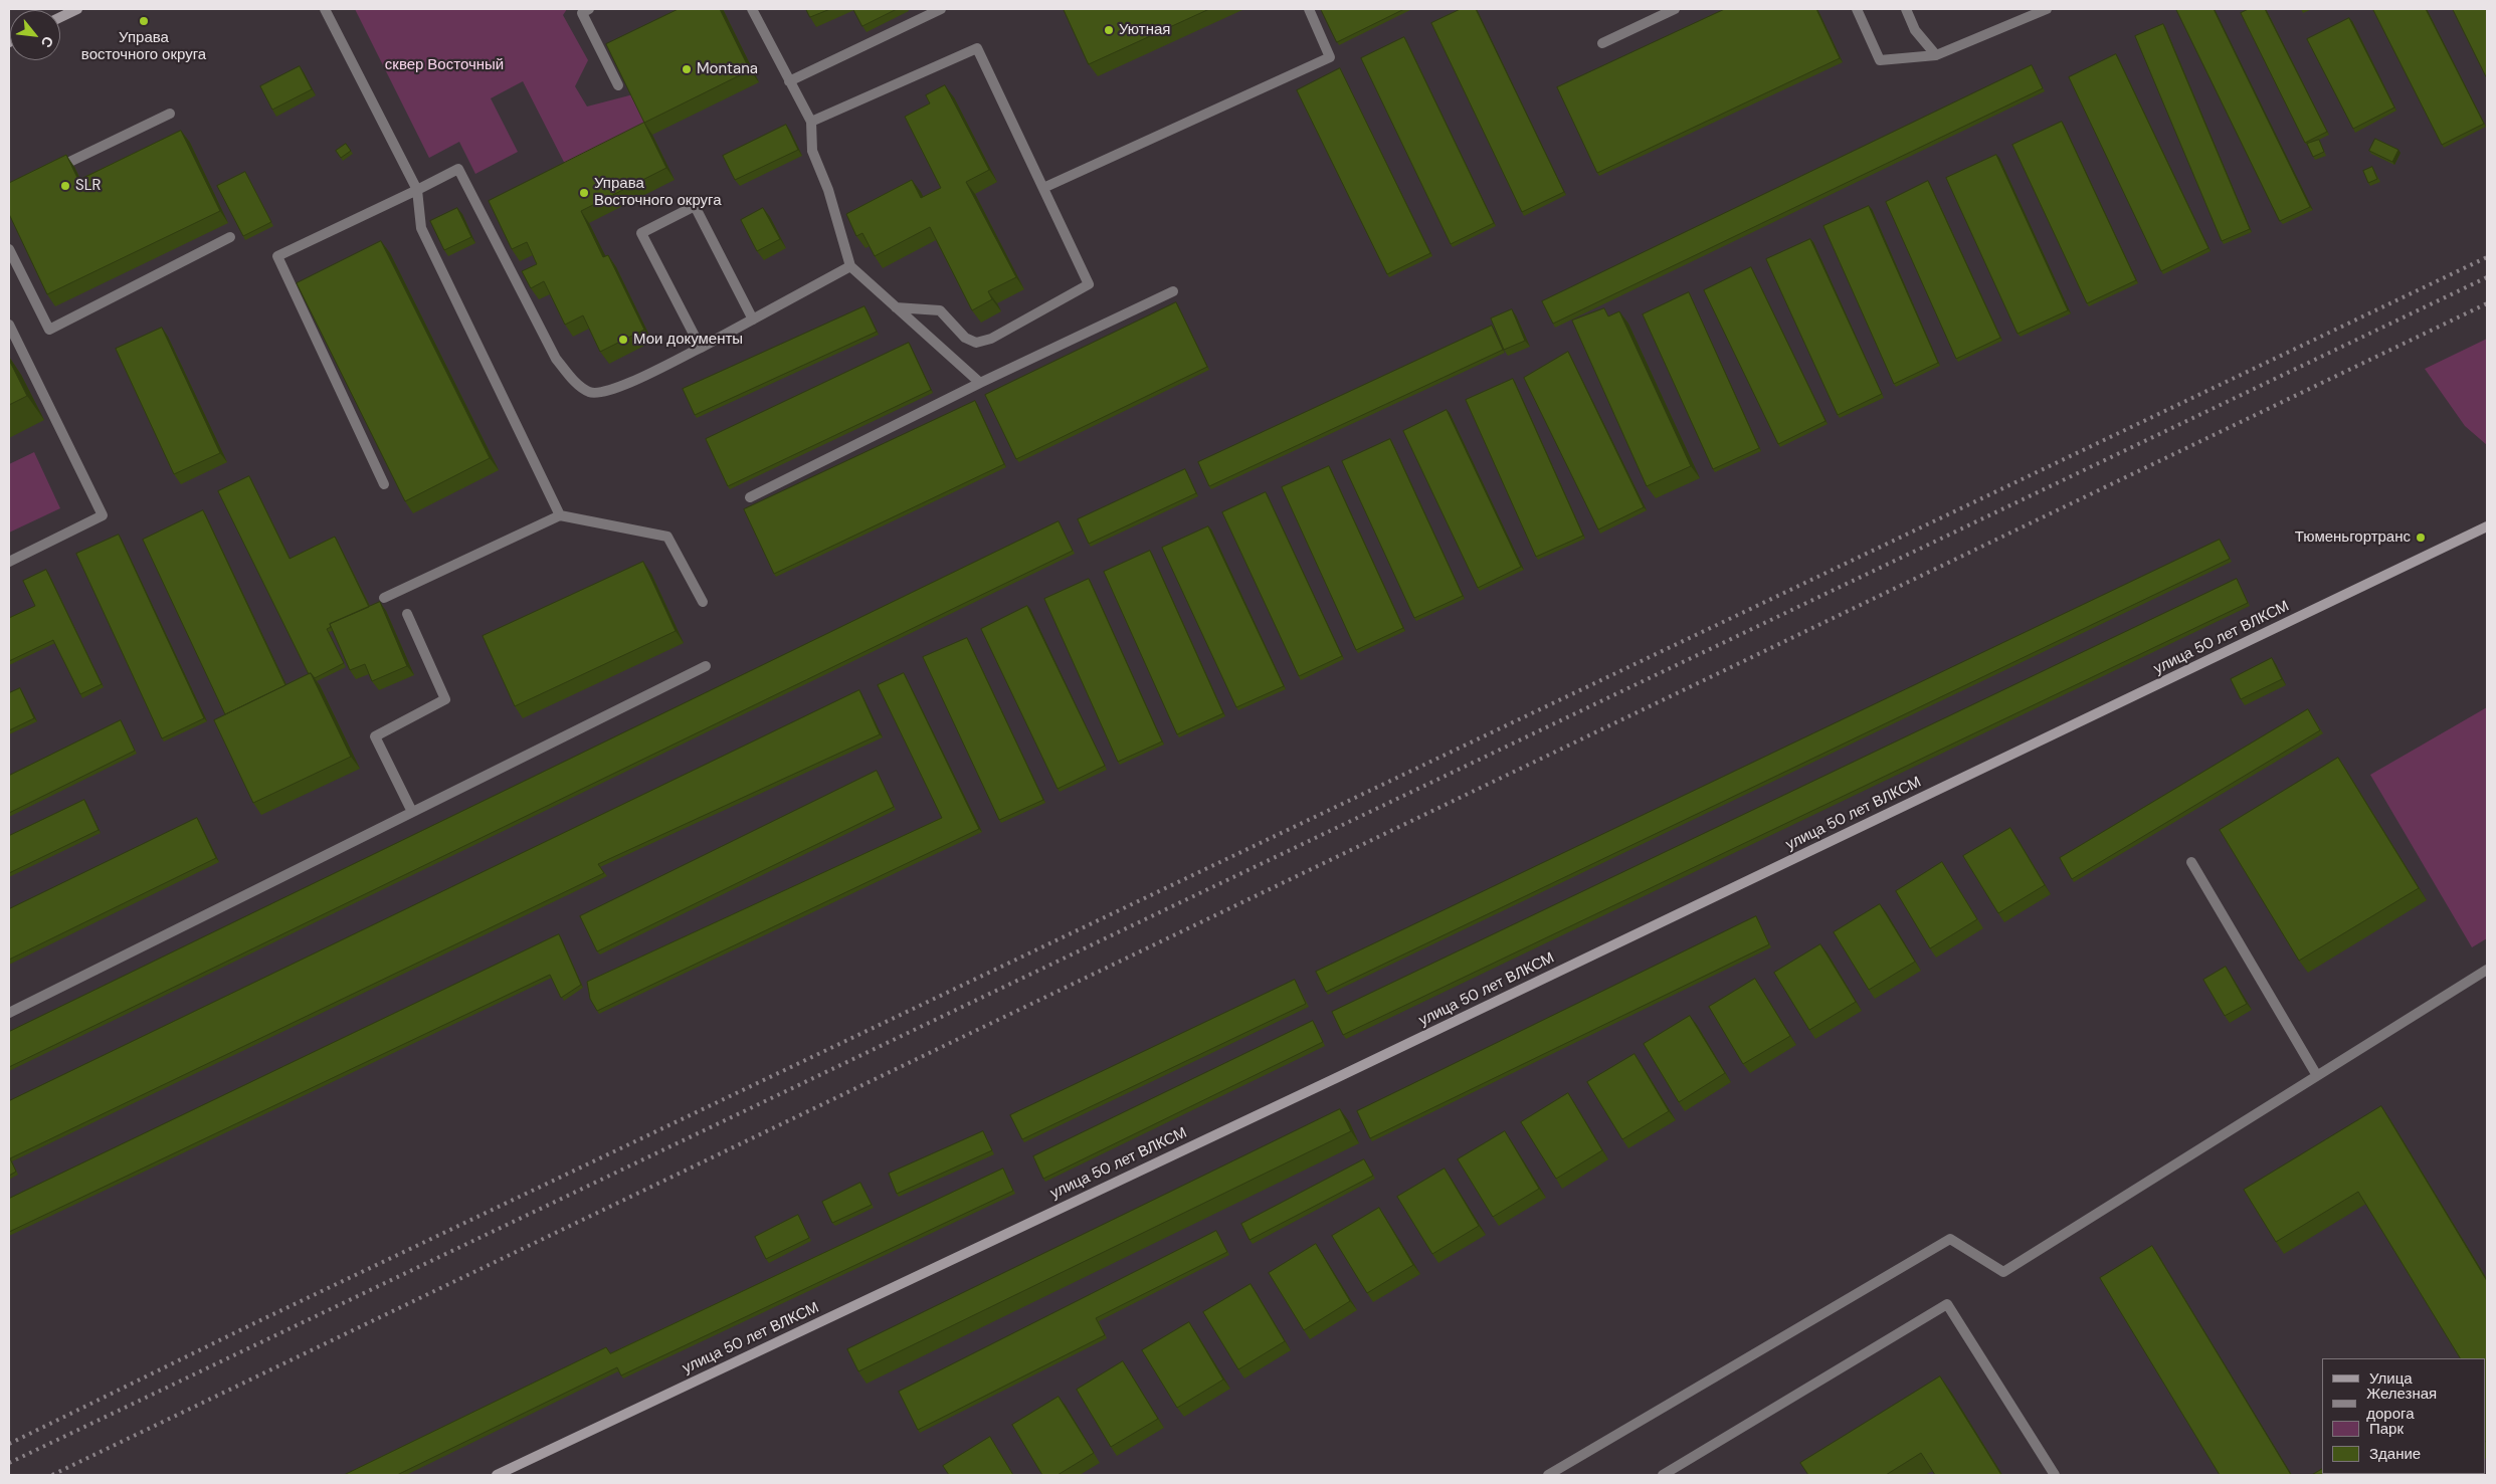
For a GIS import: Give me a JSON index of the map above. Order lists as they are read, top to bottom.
{
  "streets": {
    "street": ["улица 50 лет ВЛКСМ"]
  },
  "parks": ["сквер Восточный"],
  "places": [
    "Управа восточного округа",
    "Уютная",
    "Montana",
    "SLR",
    "Управа Восточного округа",
    "Мои документы",
    "Тюменьгортранс"
  ],
  "legend": [
    "Улица",
    "Железная дорога",
    "Парк",
    "Здание"
  ],
  "north": "bottom right"
}
